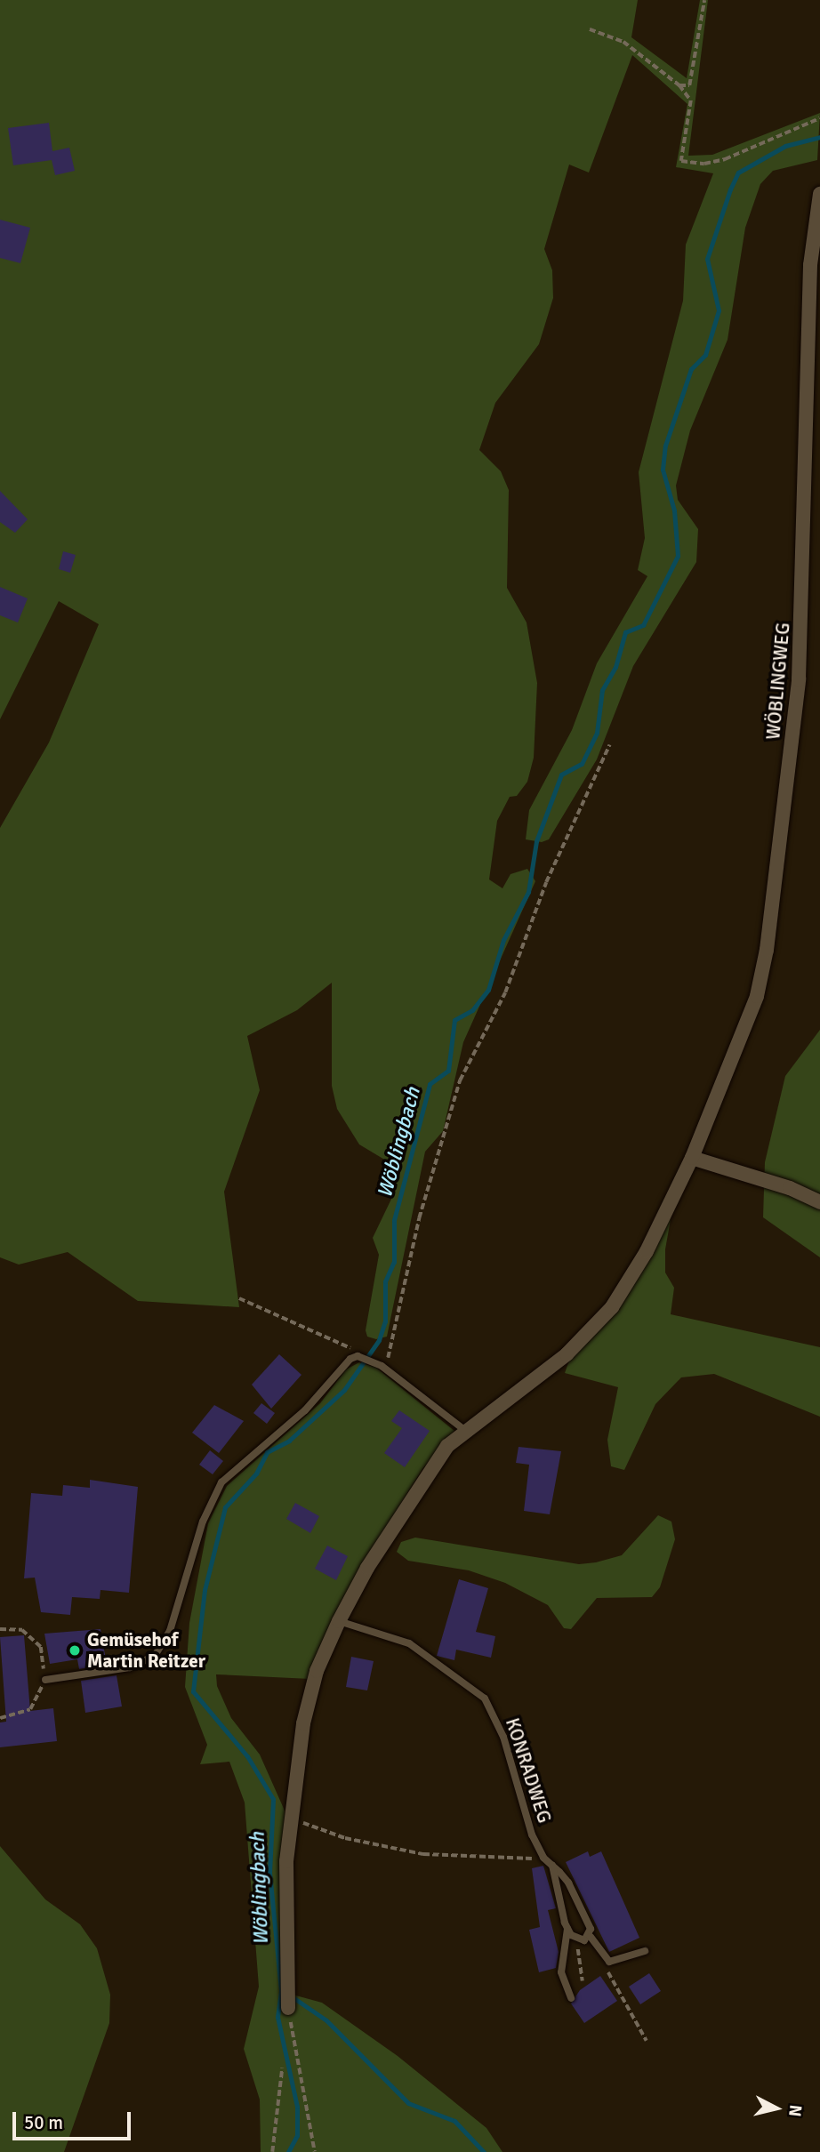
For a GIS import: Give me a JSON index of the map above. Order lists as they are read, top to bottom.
{
  "streets": {
    "street": ["WÖBLINGWEG"],
    "lane": ["KONRADWEG"]
  },
  "crossings": [
    ["WÖBLINGWEG", "KONRADWEG"]
  ],
  "water": ["Wöblingbach"],
  "places": ["Gemüsehof Martin Reitzer"],
  "scale_bar": "50 m",
  "north": "right"
}
